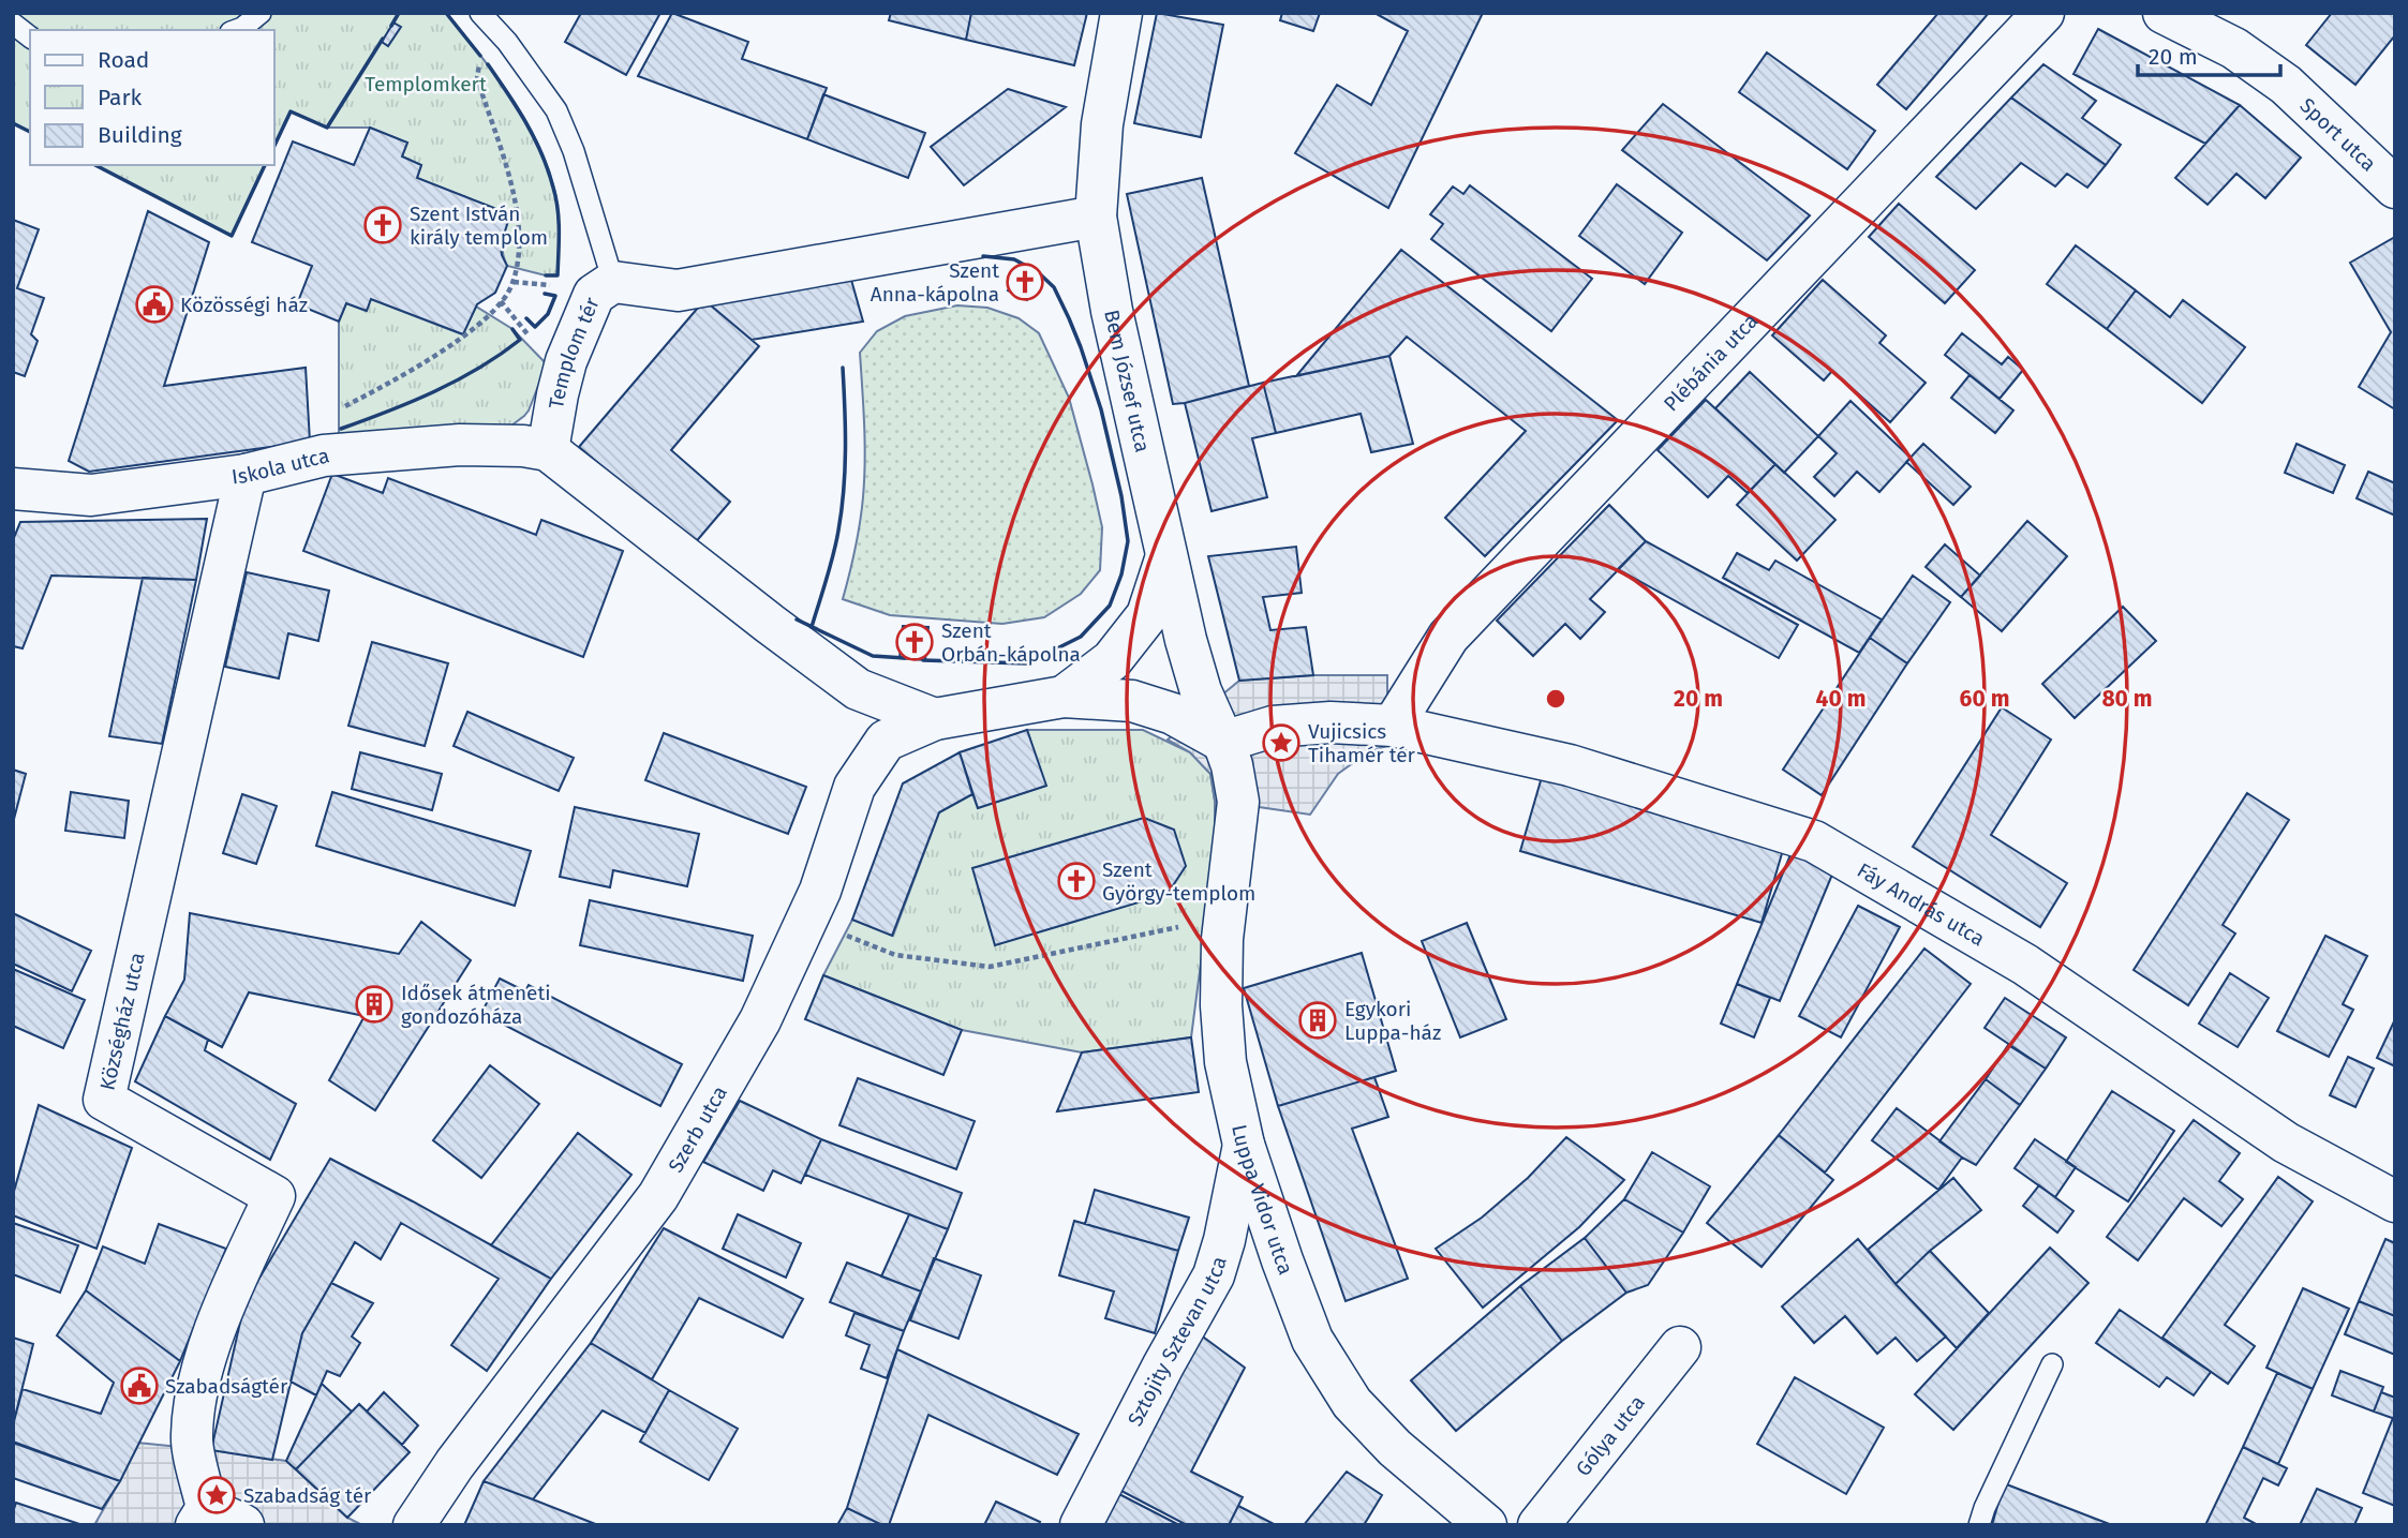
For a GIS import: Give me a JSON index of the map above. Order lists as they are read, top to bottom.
{
  "streets": {
    "street": [
      "Sport utca",
      "Templom tér",
      "Plébánia utca",
      "Bem József utca",
      "Iskola utca",
      "Fáy András utca",
      "Községház utca",
      "Szerb utca",
      "Luppa Vidor utca",
      "Sztojity Sztevan utca",
      "Gólya utca"
    ]
  },
  "crossings": [
    ["Templom tér", "Bem József utca"],
    ["Templom tér", "Iskola utca"],
    ["Plébánia utca", "Fáy András utca"],
    ["Bem József utca", "Luppa Vidor utca"],
    ["Iskola utca", "Községház utca"],
    ["Luppa Vidor utca", "Sztojity Sztevan utca"]
  ],
  "parks": ["Templomkert"],
  "places": {
    "church": [
      "Szent István király templom",
      "Szent Anna-kápolna",
      "Szent Orbán-kápolna",
      "Szent György-templom"
    ],
    "public building": ["Közösségi ház", "Szabadságtér"],
    "place": ["Vujicsics Tihamér tér", "Szabadság tér"],
    "building": ["Idősek átmeneti gondozóháza", "Egykori Luppa-ház"]
  },
  "legend": ["Road", "Park", "Building"],
  "scale_bar": "20 m",
  "rings": [
    "20 m",
    "40 m",
    "60 m",
    "80 m"
  ]
}
